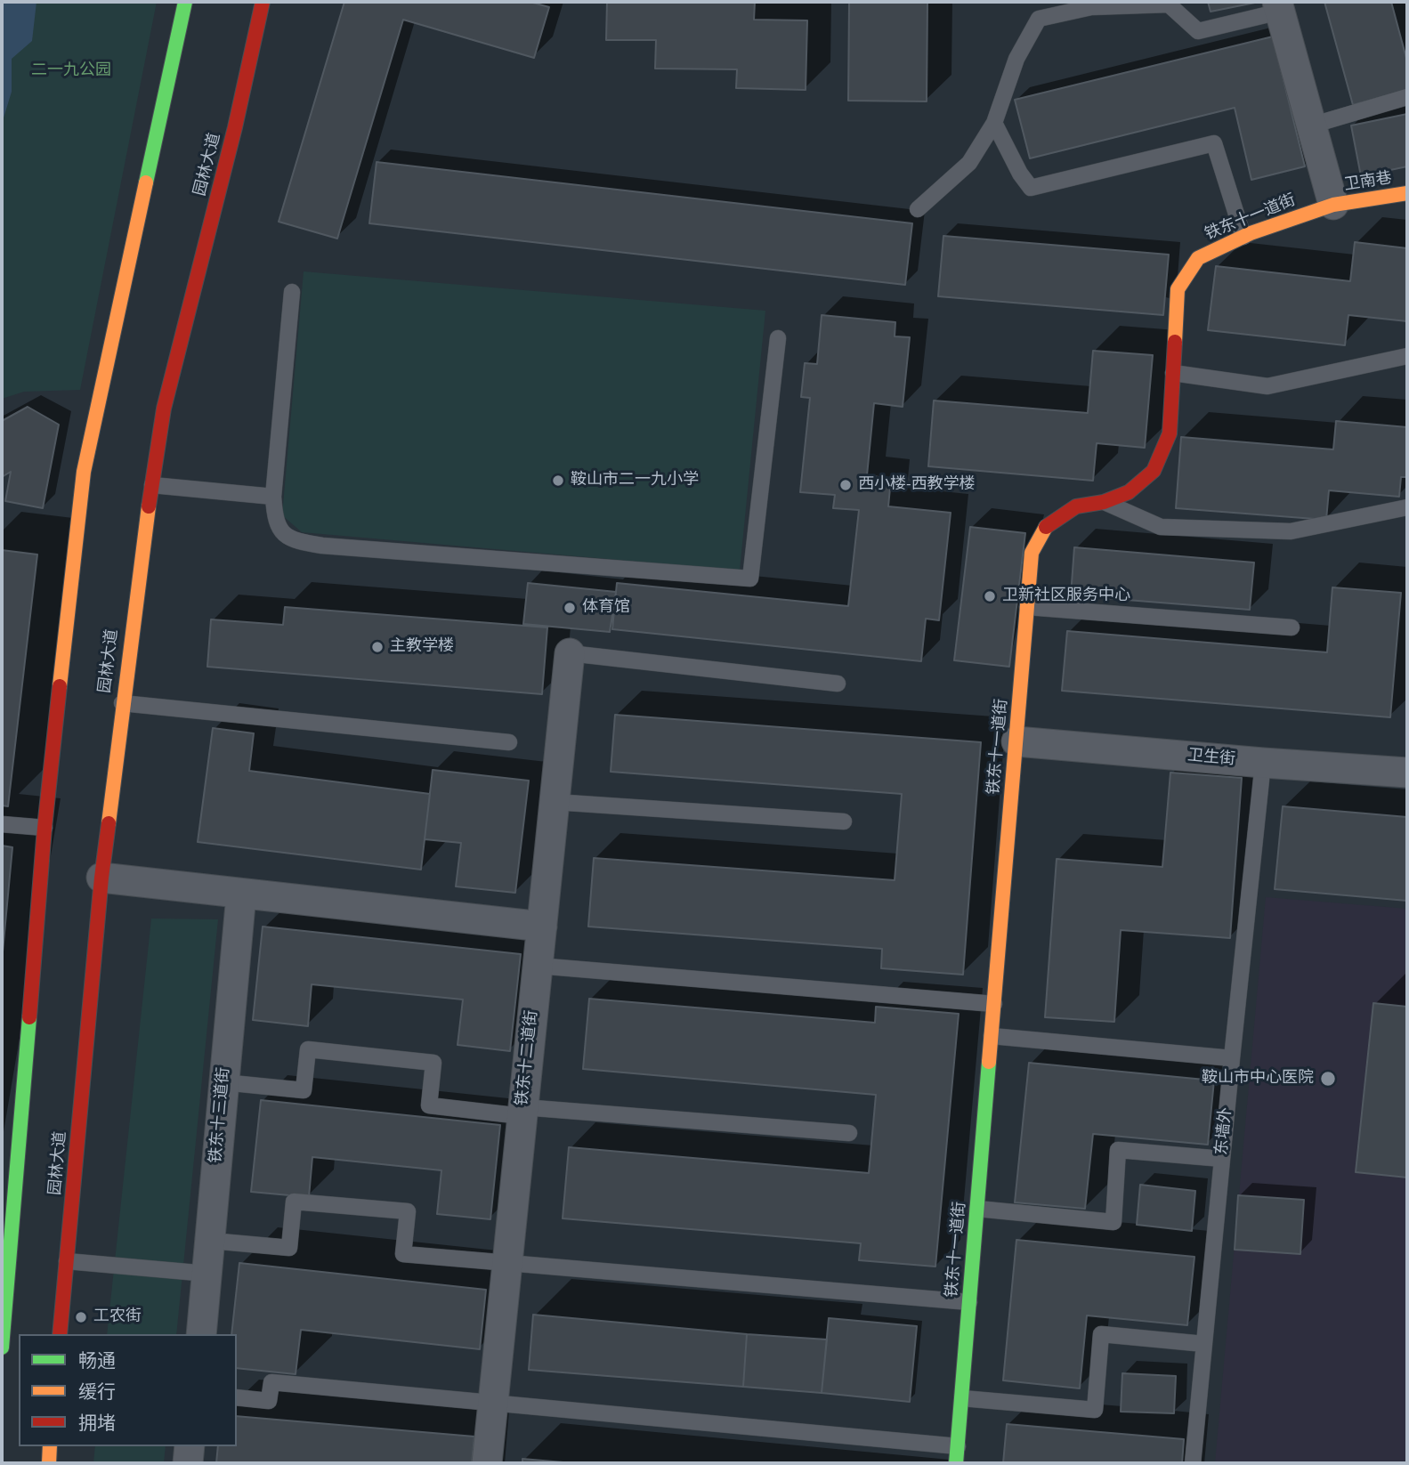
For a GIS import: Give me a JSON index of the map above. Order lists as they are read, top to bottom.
{
  "streets": {
    "main road": ["园林大道", "卫南巷", "铁东十一道街"],
    "street": ["卫生街", "铁东十二道街", "铁东十三道街"],
    "lane": ["东墙外"]
  },
  "crossings": [
    ["卫南巷", "铁东十一道街"],
    ["铁东十一道街", "卫生街"],
    ["卫生街", "东墙外"]
  ],
  "parks": ["二一九公园"],
  "places": [
    "鞍山市二一九小学",
    "西小楼-西教学楼",
    "卫新社区服务中心",
    "体育馆",
    "主教学楼",
    "鞍山市中心医院",
    "工农街"
  ],
  "legend": ["畅通", "缓行", "拥堵"]
}
